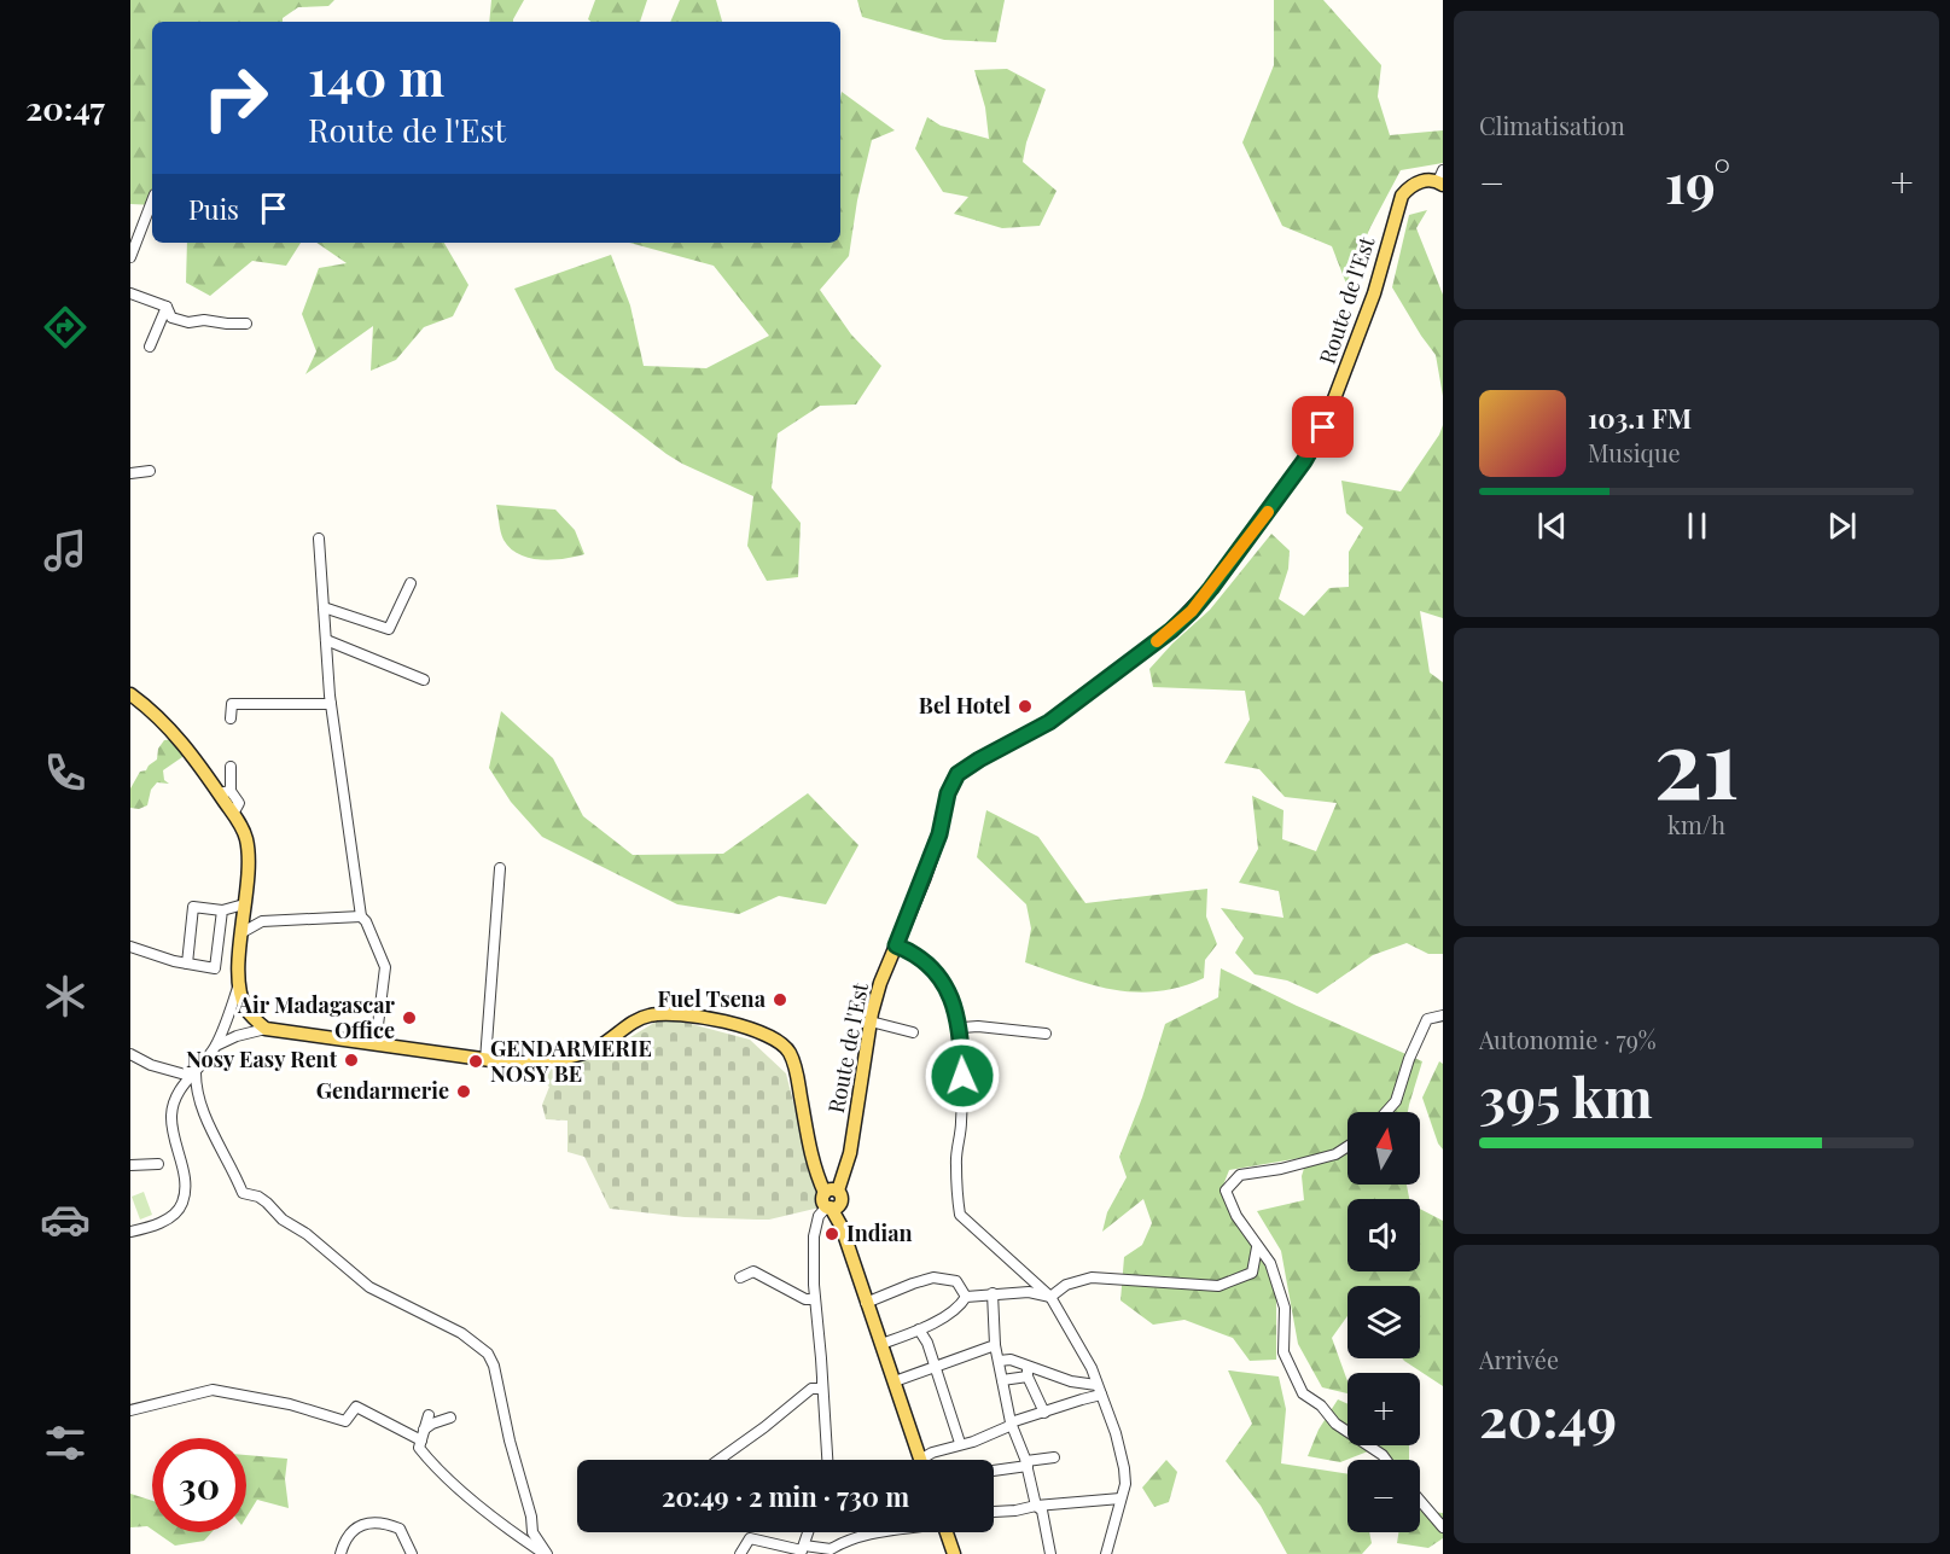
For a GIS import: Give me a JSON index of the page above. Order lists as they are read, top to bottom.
{
  "streets": {
    "main road": ["Route de l'Est"]
  },
  "places": [
    "Bel Hotel",
    "Fuel Tsena",
    "Air Madagascar Office",
    "Nosy Easy Rent",
    "GENDARMERIE NOSY BE",
    "Gendarmerie",
    "Indian"
  ],
  "north": "top",
  "page": {
    "tabs": "20:47",
    "tile": [
      "Climatisation",
      ["21", "km/h"],
      ["Autonomie · 79%", "395 km"],
      ["Arrivée", "20:49"]
    ],
    "turn": ["140 m", "Route de l'Est"],
    "heat": ["−", "19°", "+"],
    "then": "Puis",
    "song": ["103.1 FM", "Musique"],
    "map_buttons": ["+", "−"],
    "limit": "30",
    "trip": "20:49 · 2 min · 730 m"
  }
}
